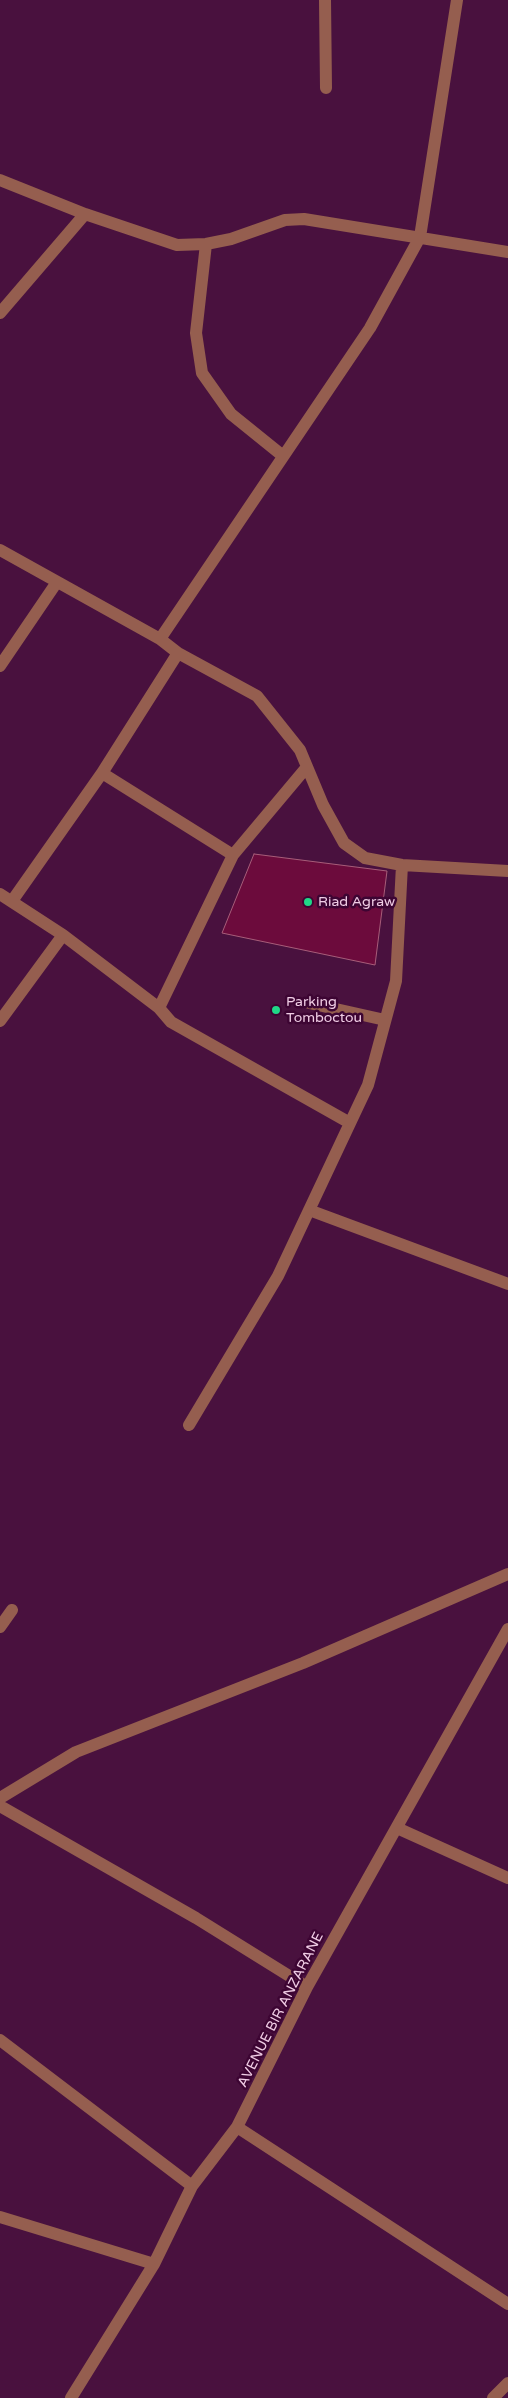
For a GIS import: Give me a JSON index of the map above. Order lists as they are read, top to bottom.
{
  "streets": {
    "street": ["AVENUE BIR ANZARANE"]
  },
  "places": ["Riad Agraw", "Parking Tomboctou"]
}
